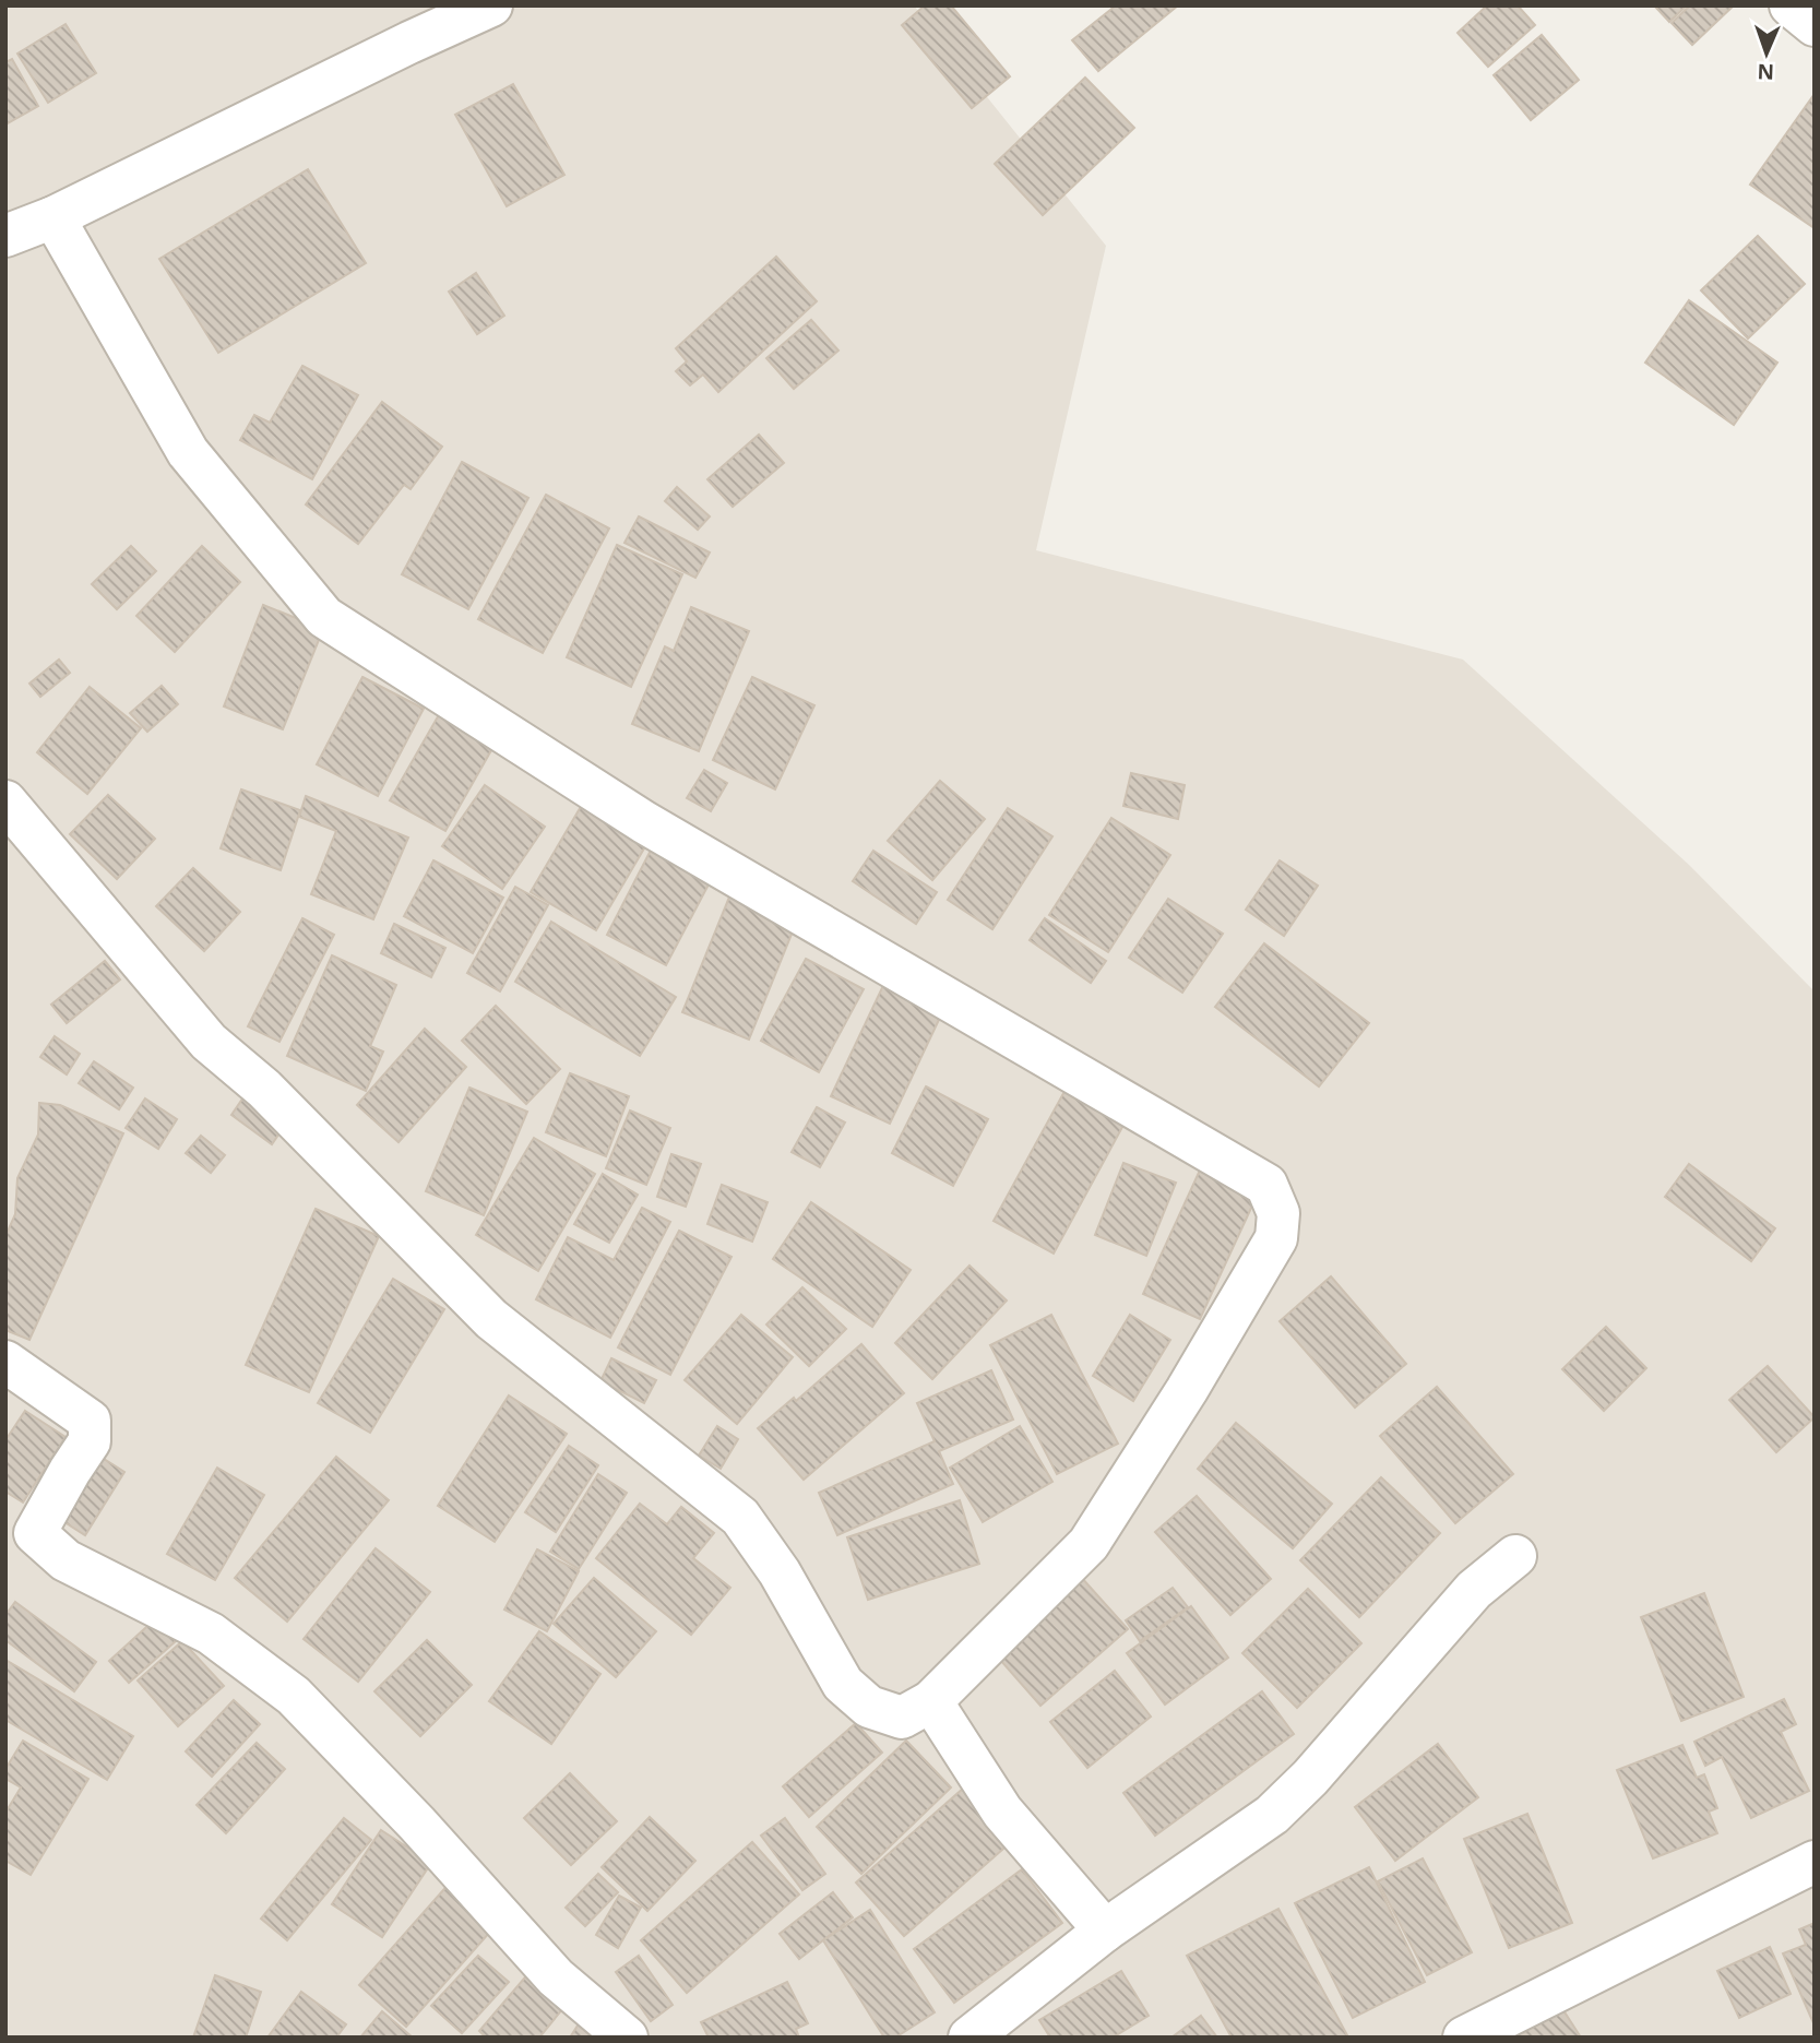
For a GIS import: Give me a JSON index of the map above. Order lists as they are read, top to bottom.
{
  "north": "bottom"
}
